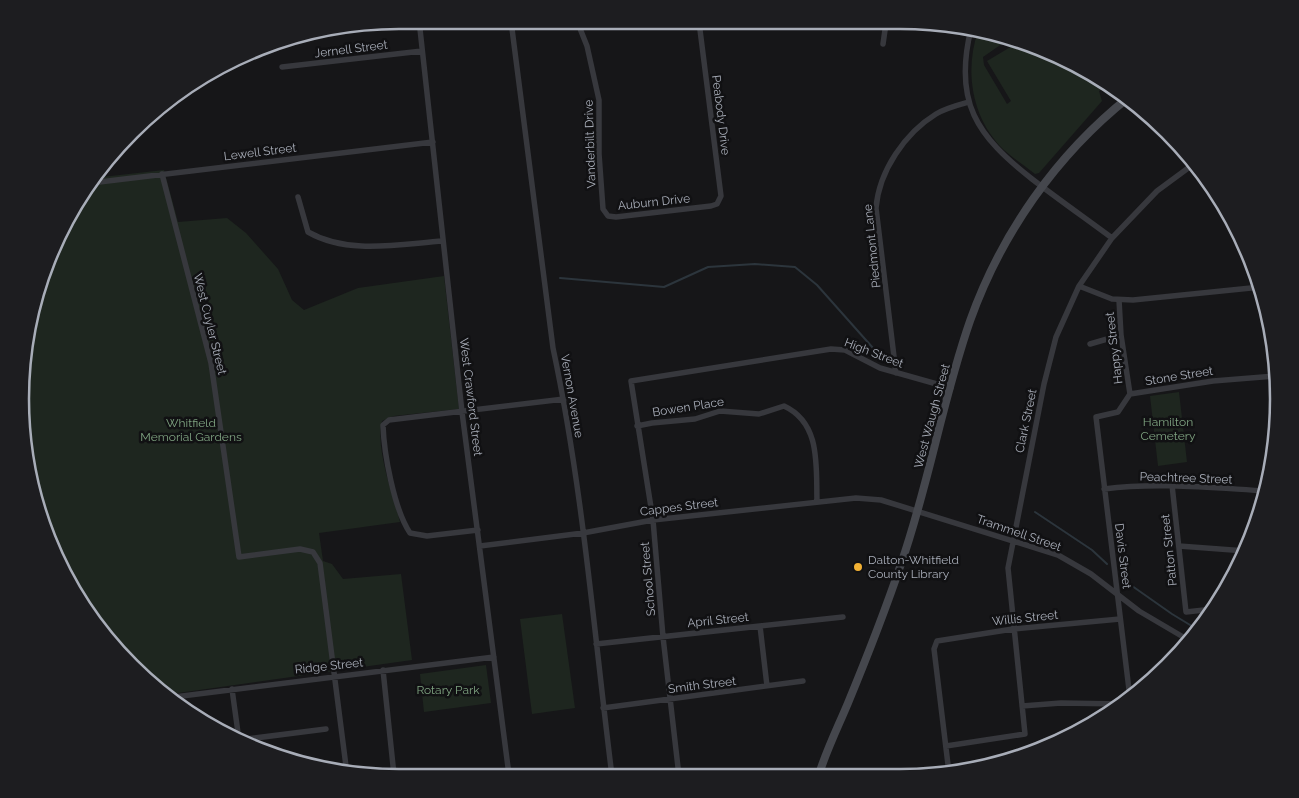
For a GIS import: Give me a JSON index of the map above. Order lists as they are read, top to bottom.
{
  "streets": {
    "street": [
      "Jernell Street",
      "Peabody Drive",
      "Vanderbilt Drive",
      "Lewell Street",
      "Auburn Drive",
      "Piedmont Lane",
      "West Cuyler Street",
      "Happy Street",
      "High Street",
      "Stone Street",
      "Vernon Avenue",
      "West Crawford Street",
      "Bowen Place",
      "West Waugh Street",
      "Clark Street",
      "Peachtree Street",
      "Cappes Street",
      "Trammell Street",
      "Patton Street",
      "Davis Street",
      "School Street",
      "Willis Street",
      "April Street",
      "Ridge Street",
      "Smith Street"
    ]
  },
  "crossings": [
    ["Jernell Street", "West Crawford Street"],
    ["Peabody Drive", "Auburn Drive"],
    ["Vanderbilt Drive", "Auburn Drive"],
    ["Lewell Street", "West Cuyler Street"],
    ["Lewell Street", "West Crawford Street"],
    ["Piedmont Lane", "High Street"],
    ["West Cuyler Street", "Ridge Street"],
    ["Happy Street", "Stone Street"],
    ["High Street", "West Waugh Street"],
    ["High Street", "School Street"],
    ["Stone Street", "Davis Street"],
    ["Vernon Avenue", "Cappes Street"],
    ["Vernon Avenue", "April Street"],
    ["Vernon Avenue", "Smith Street"],
    ["West Crawford Street", "Cappes Street"],
    ["West Crawford Street", "Ridge Street"],
    ["Bowen Place", "Cappes Street"],
    ["Bowen Place", "School Street"],
    ["West Waugh Street", "Trammell Street"],
    ["Clark Street", "Trammell Street"],
    ["Clark Street", "Willis Street"],
    ["Peachtree Street", "Patton Street"],
    ["Peachtree Street", "Davis Street"],
    ["Cappes Street", "Trammell Street"],
    ["Cappes Street", "School Street"],
    ["Trammell Street", "Davis Street"],
    ["Davis Street", "Willis Street"],
    ["School Street", "April Street"],
    ["School Street", "Smith Street"]
  ],
  "parks": ["Hamilton Cemetery", "Whitfield Memorial Gardens", "Rotary Park"],
  "places": ["Dalton-Whitfield County Library"]
}
